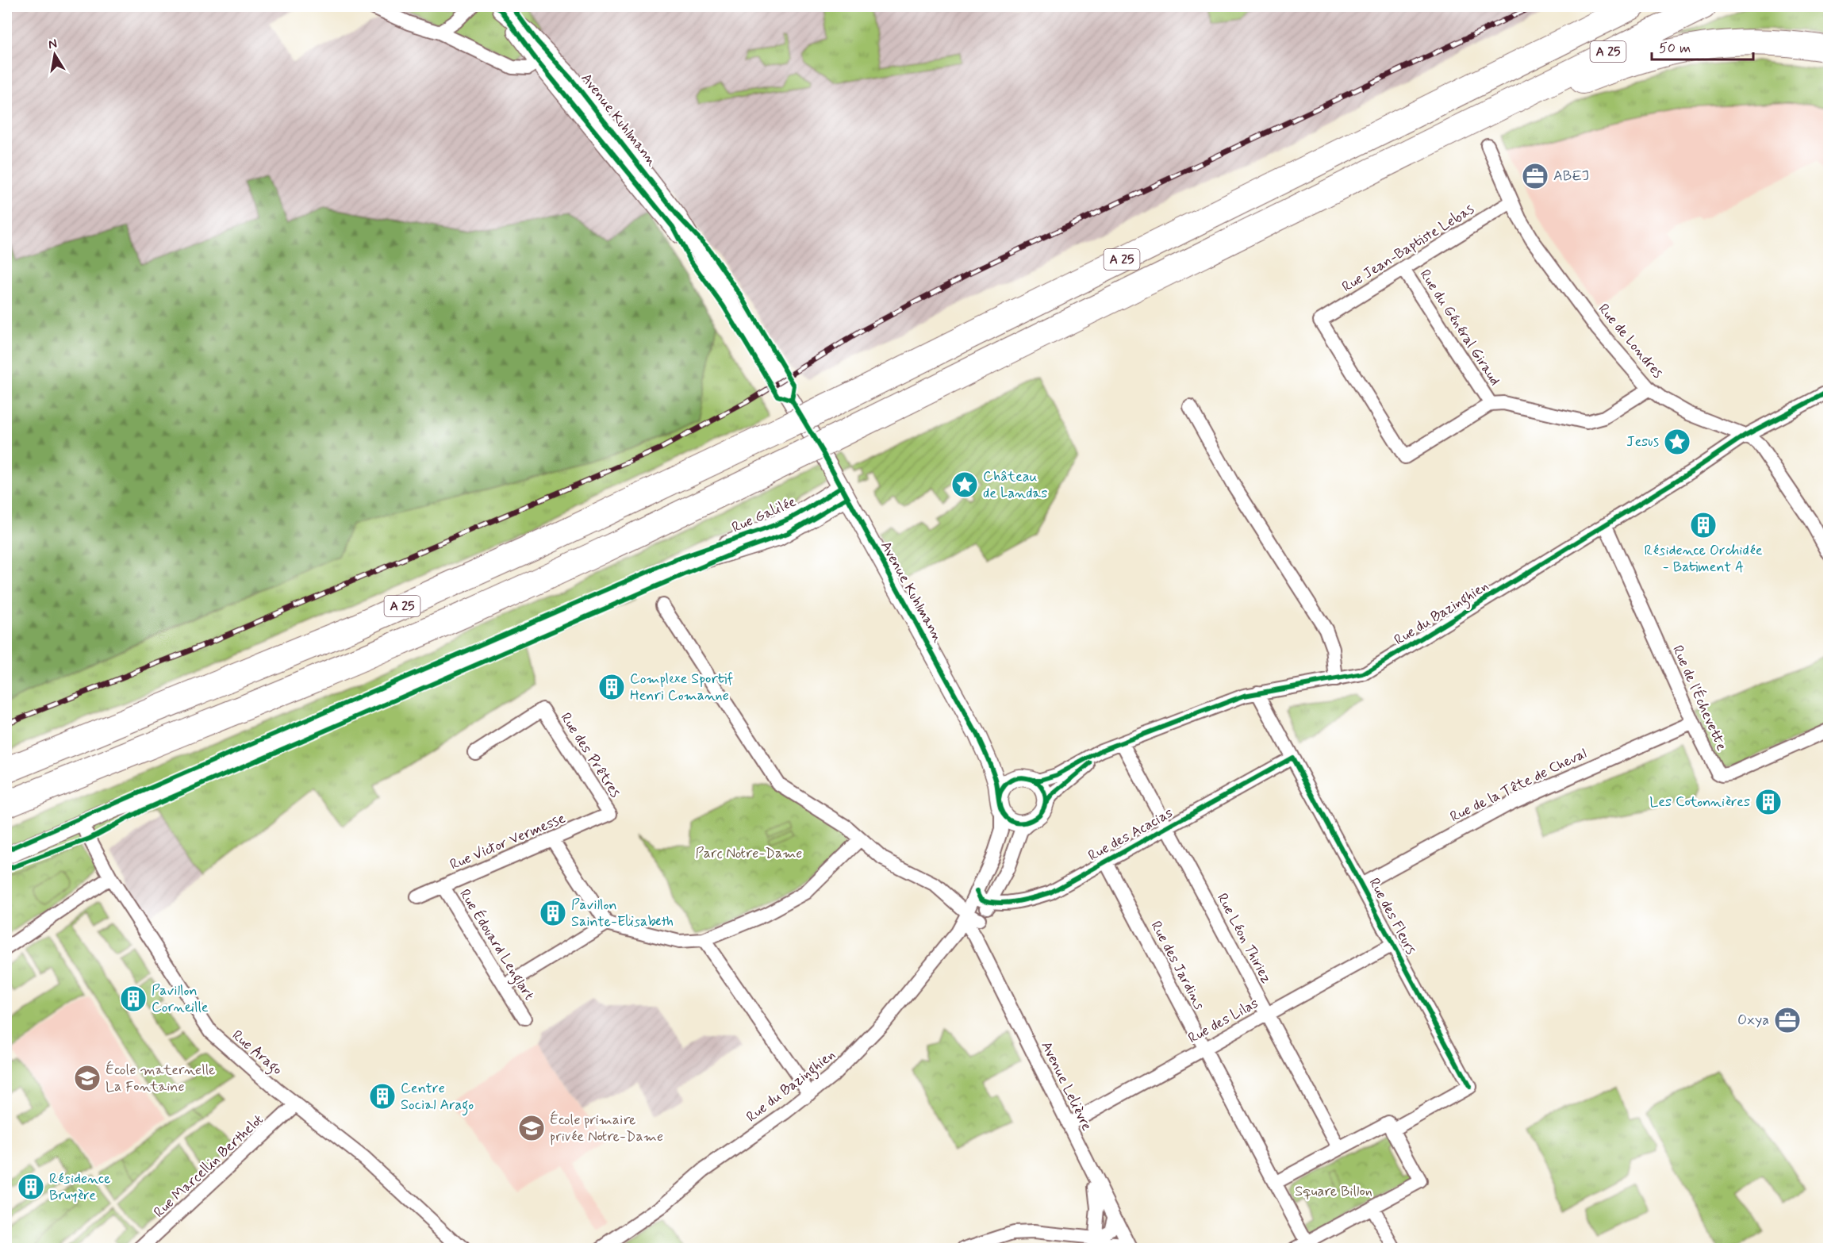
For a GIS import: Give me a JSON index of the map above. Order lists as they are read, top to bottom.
{
  "streets": {
    "highway": ["A 25"],
    "street": [
      "Avenue Kuhlmann",
      "Rue Jean-Baptiste Lebas",
      "Rue du Général Giraud",
      "Rue de Londres",
      "Rue Galilée",
      "Rue du Bazinghien",
      "Rue de l'Échevette",
      "Rue des Prêtres",
      "Rue de la Tête de Cheval",
      "Rue des Acacias",
      "Rue Victor Vermesse",
      "Rue des Fleurs",
      "Rue Léon Thiriez",
      "Rue Édouard Lenglart",
      "Rue des Jardins",
      "Rue des Lilas",
      "Rue Arago",
      "Avenue Lelièvre",
      "Rue Marcellin Berthelot"
    ]
  },
  "crossings": [
    ["A 25", "Avenue Kuhlmann"],
    ["Avenue Kuhlmann", "Rue Galilée"],
    ["Avenue Kuhlmann", "Rue du Bazinghien"],
    ["Rue Jean-Baptiste Lebas", "Rue du Général Giraud"],
    ["Rue Jean-Baptiste Lebas", "Rue de Londres"],
    ["Rue du Général Giraud", "Rue de Londres"],
    ["Rue de Londres", "Rue du Bazinghien"],
    ["Rue Galilée", "Rue Arago"],
    ["Rue du Bazinghien", "Rue de l'Échevette"],
    ["Rue du Bazinghien", "Rue des Fleurs"],
    ["Rue du Bazinghien", "Rue Léon Thiriez"],
    ["Rue de l'Échevette", "Rue de la Tête de Cheval"],
    ["Rue des Prêtres", "Rue Victor Vermesse"],
    ["Rue de la Tête de Cheval", "Rue des Fleurs"],
    ["Rue des Acacias", "Rue des Fleurs"],
    ["Rue des Acacias", "Rue Léon Thiriez"],
    ["Rue des Acacias", "Rue des Jardins"],
    ["Rue Victor Vermesse", "Rue Édouard Lenglart"],
    ["Rue des Fleurs", "Rue des Lilas"],
    ["Rue Léon Thiriez", "Rue des Lilas"],
    ["Rue des Jardins", "Rue des Lilas"],
    ["Rue des Lilas", "Avenue Lelièvre"],
    ["Rue Arago", "Rue Marcellin Berthelot"]
  ],
  "parks": ["Parc Notre-Dame", "Square Billon"],
  "places": {
    "office": ["ABEJ", "Oxya"],
    "place": ["Jesus", "Château de Landas"],
    "building": [
      "Résidence Orchidée - Batiment A",
      "Complexe Sportif Henri Comanne",
      "Les Cotonnières",
      "Pavillon Sainte-Elisabeth",
      "Pavillon Corneille",
      "Centre Social Arago",
      "Résidence Bruyère"
    ],
    "school or university": ["École maternelle La Fontaine", "École primaire privée Notre-Dame"]
  },
  "scale_bar": "50 m",
  "north": "top"
}
